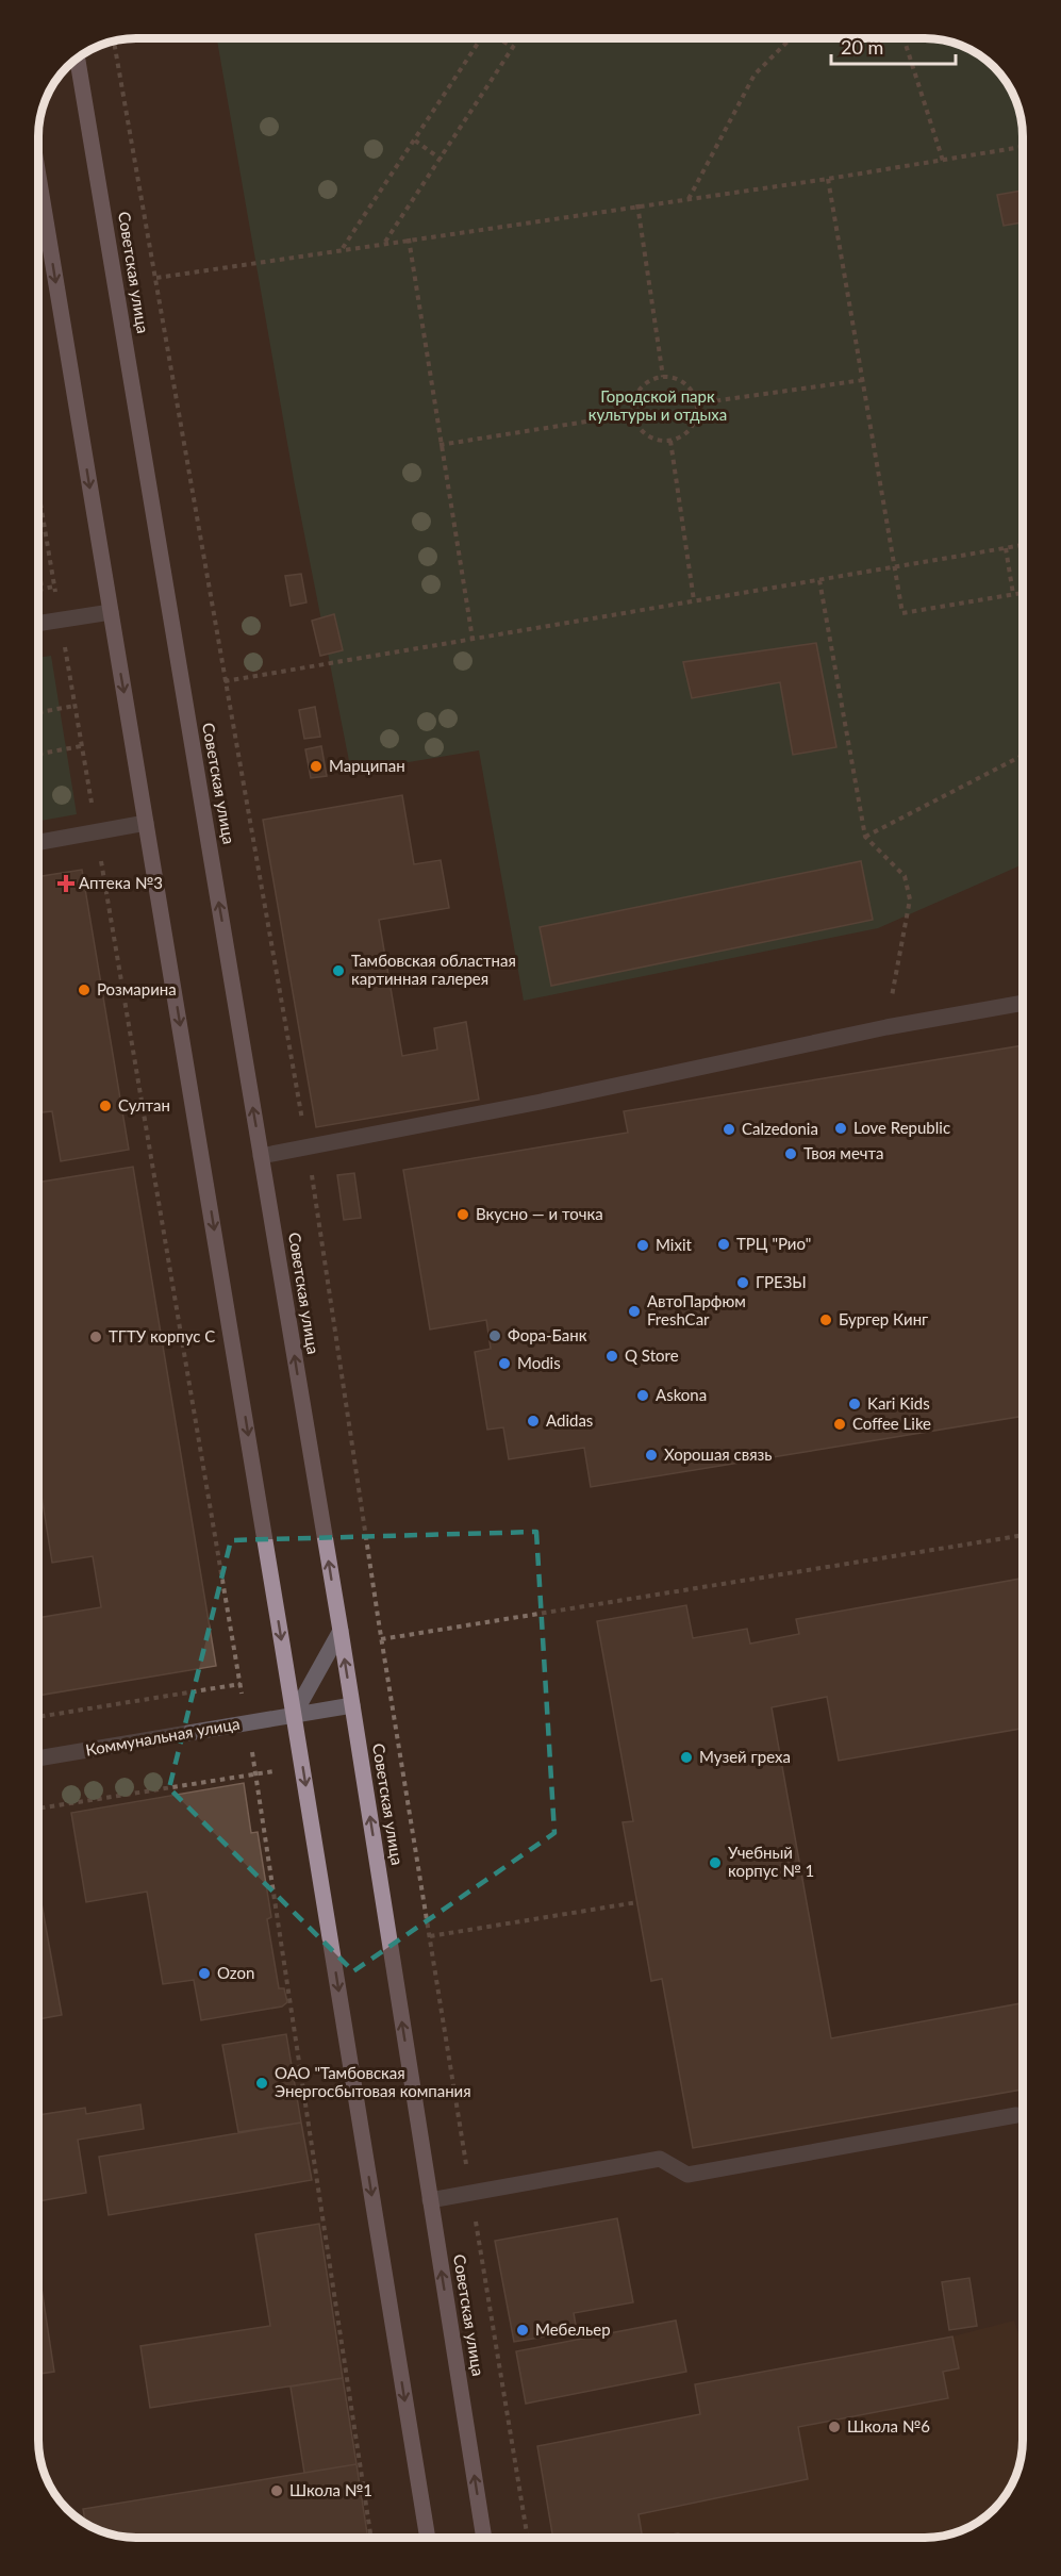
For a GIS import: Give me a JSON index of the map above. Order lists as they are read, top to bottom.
{
  "streets": {
    "main road": ["Советская улица"],
    "street": ["Коммунальная улица"]
  },
  "crossings": [
    ["Советская улица", "Коммунальная улица"]
  ],
  "parks": ["Городской парк культуры и отдыха"],
  "places": {
    "other": [
      "Марципан",
      "Тамбовская областная картинная галерея",
      "Розмарина",
      "Султан",
      "Love Republic",
      "Calzedonia",
      "Твоя мечта",
      "Вкусно — и точка",
      "ТРЦ \"Рио\"",
      "Mixit",
      "ГРЕЗЫ",
      "АвтоПарфюм FreshCar",
      "Бургер Кинг",
      "Фора-Банк",
      "ТГТУ корпус С",
      "Q Store",
      "Modis",
      "Askona",
      "Kari Kids",
      "Adidas",
      "Coffee Like",
      "Хорошая связь",
      "Музей греха",
      "Учебный корпус № 1",
      "Ozon",
      "ОАО \"Тамбовская Энергосбытовая компания",
      "Мебельер",
      "Школа №6",
      "Школа №1"
    ],
    "health": ["Аптека №3"]
  },
  "scale_bar": "20 m"
}
